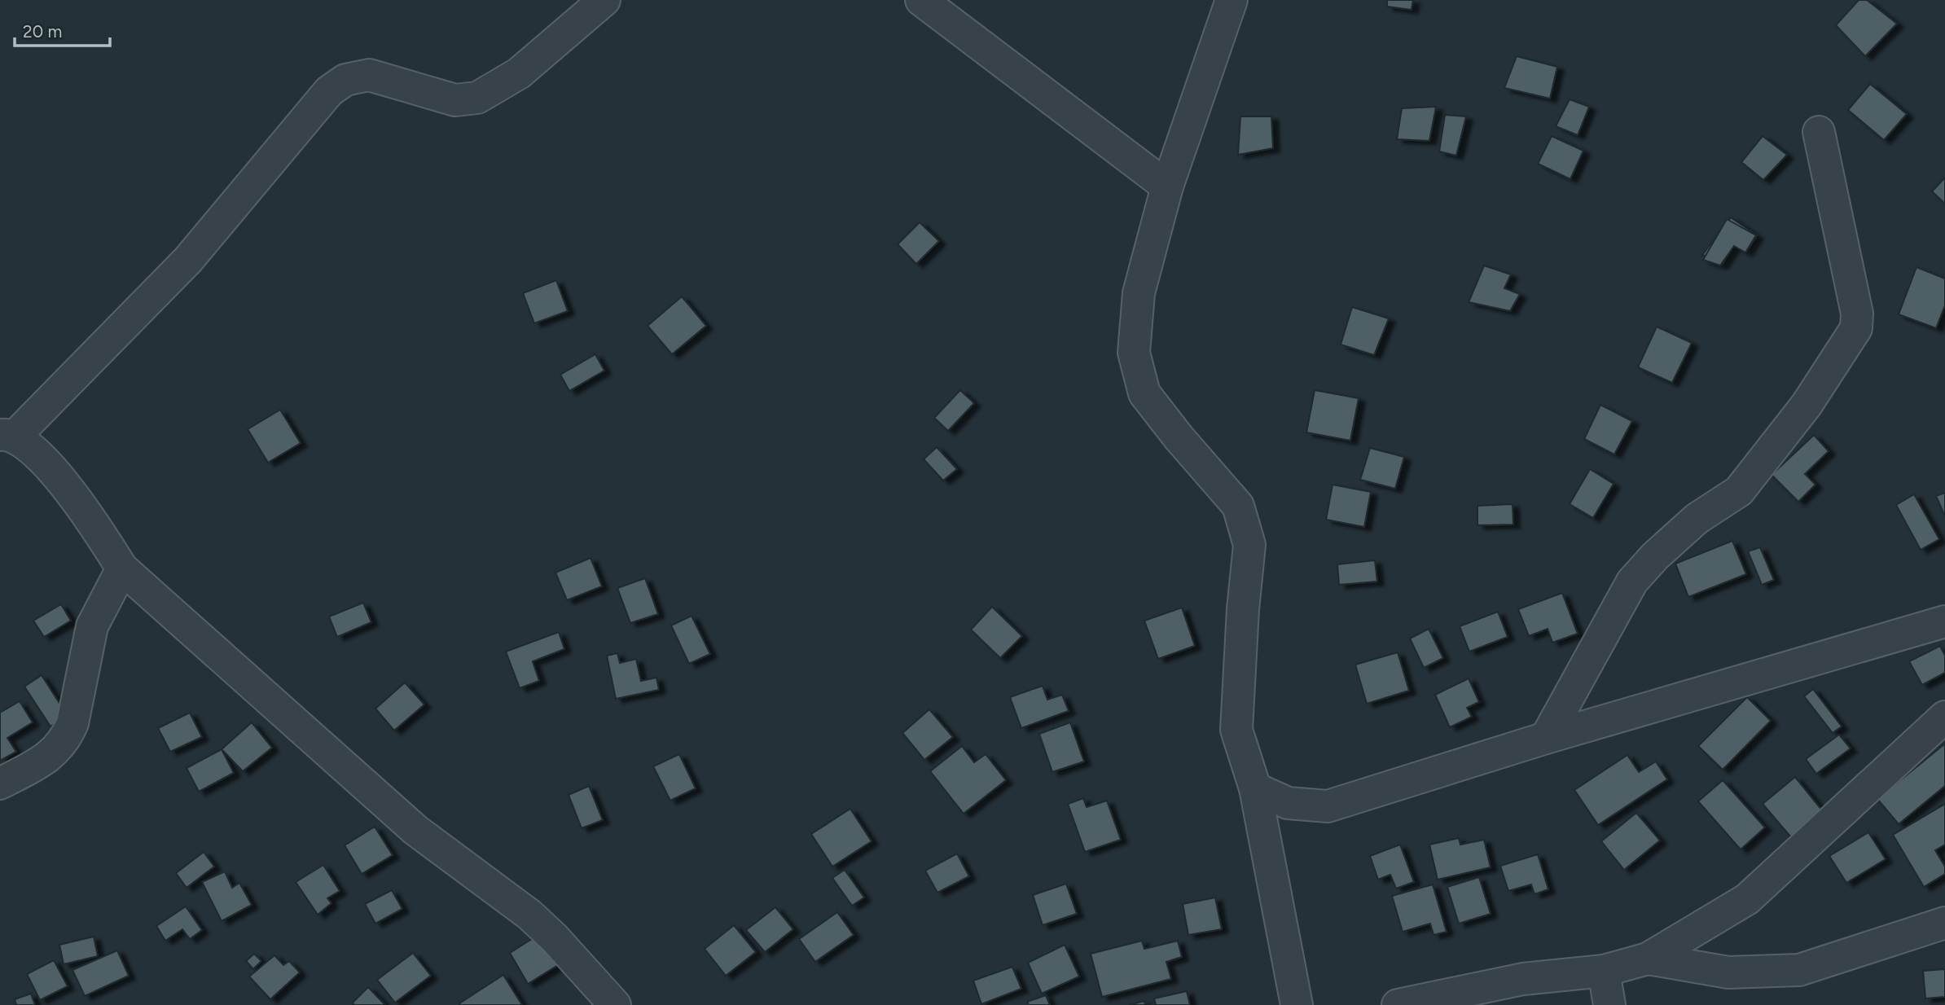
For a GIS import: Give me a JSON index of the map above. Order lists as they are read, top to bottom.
{
  "scale_bar": "20 m"
}
